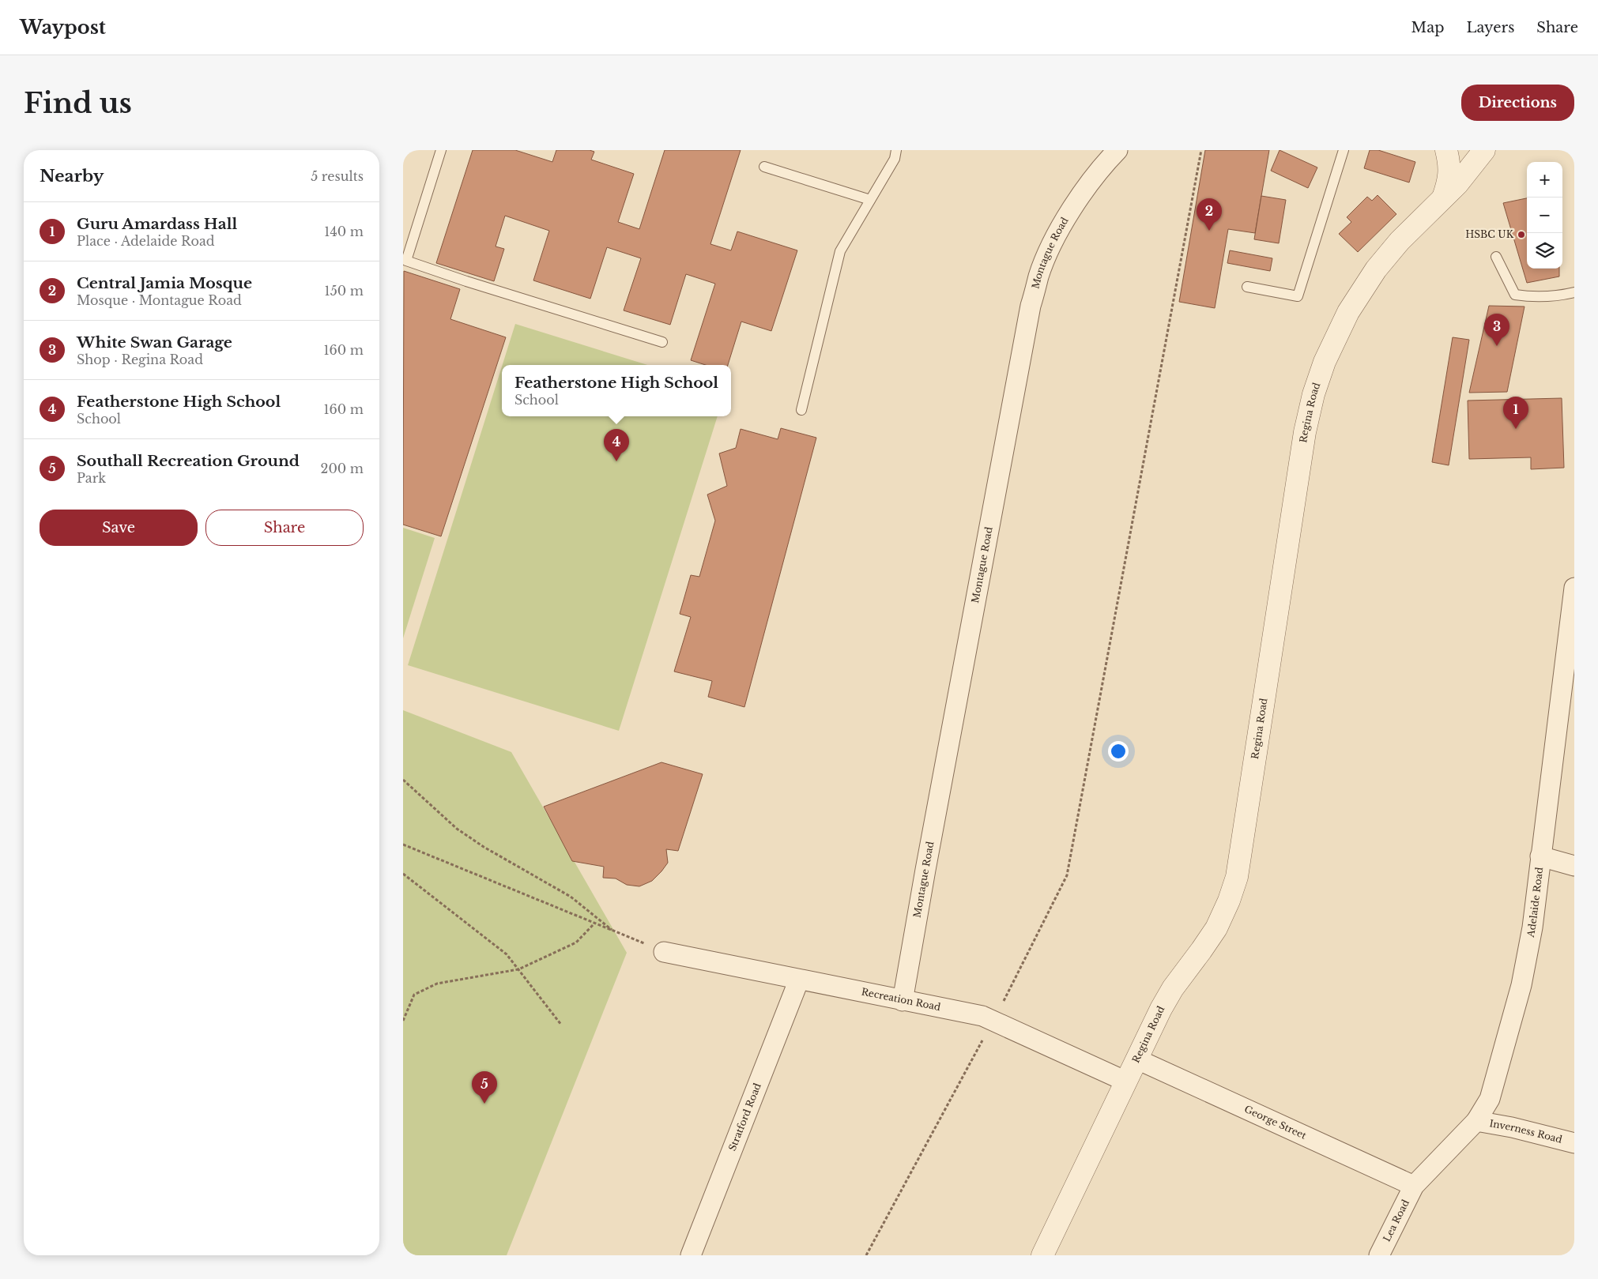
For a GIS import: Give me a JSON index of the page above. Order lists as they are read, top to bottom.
{
  "streets": {
    "street": [
      "Montague Road",
      "Regina Road",
      "Adelaide Road",
      "Recreation Road",
      "Stratford Road",
      "George Street",
      "Inverness Road",
      "Lea Road"
    ]
  },
  "crossings": [
    ["Montague Road", "Recreation Road"],
    ["Regina Road", "Recreation Road"],
    ["Regina Road", "George Street"],
    ["Adelaide Road", "George Street"],
    ["Adelaide Road", "Inverness Road"],
    ["Adelaide Road", "Lea Road"],
    ["Recreation Road", "Stratford Road"],
    ["George Street", "Lea Road"]
  ],
  "places": ["HSBC UK"],
  "page": {
    "header": "Waypost",
    "nav": ["Map", "Layers", "Share"],
    "buttons": [
      "Directions",
      ["Save", "Share"]
    ],
    "title": "Find us",
    "heading": ["Nearby", "5 results"],
    "map_buttons": ["+", "−"],
    "pins": [
      "2",
      "3",
      "1",
      "4",
      "5"
    ],
    "list": [
      {
        "mark": "1",
        "name": "Guru Amardass Hall",
        "note": "Place · Adelaide Road",
        "value": "140 m"
      },
      {
        "mark": "2",
        "name": "Central Jamia Mosque",
        "note": "Mosque · Montague Road",
        "value": "150 m"
      },
      {
        "mark": "3",
        "name": "White Swan Garage",
        "note": "Shop · Regina Road",
        "value": "160 m"
      },
      {
        "mark": "4",
        "name": "Featherstone High School",
        "note": "School",
        "value": "160 m"
      },
      {
        "mark": "5",
        "name": "Southall Recreation Ground",
        "note": "Park",
        "value": "200 m"
      }
    ],
    "popup": ["Featherstone High School", "School"]
  }
}
